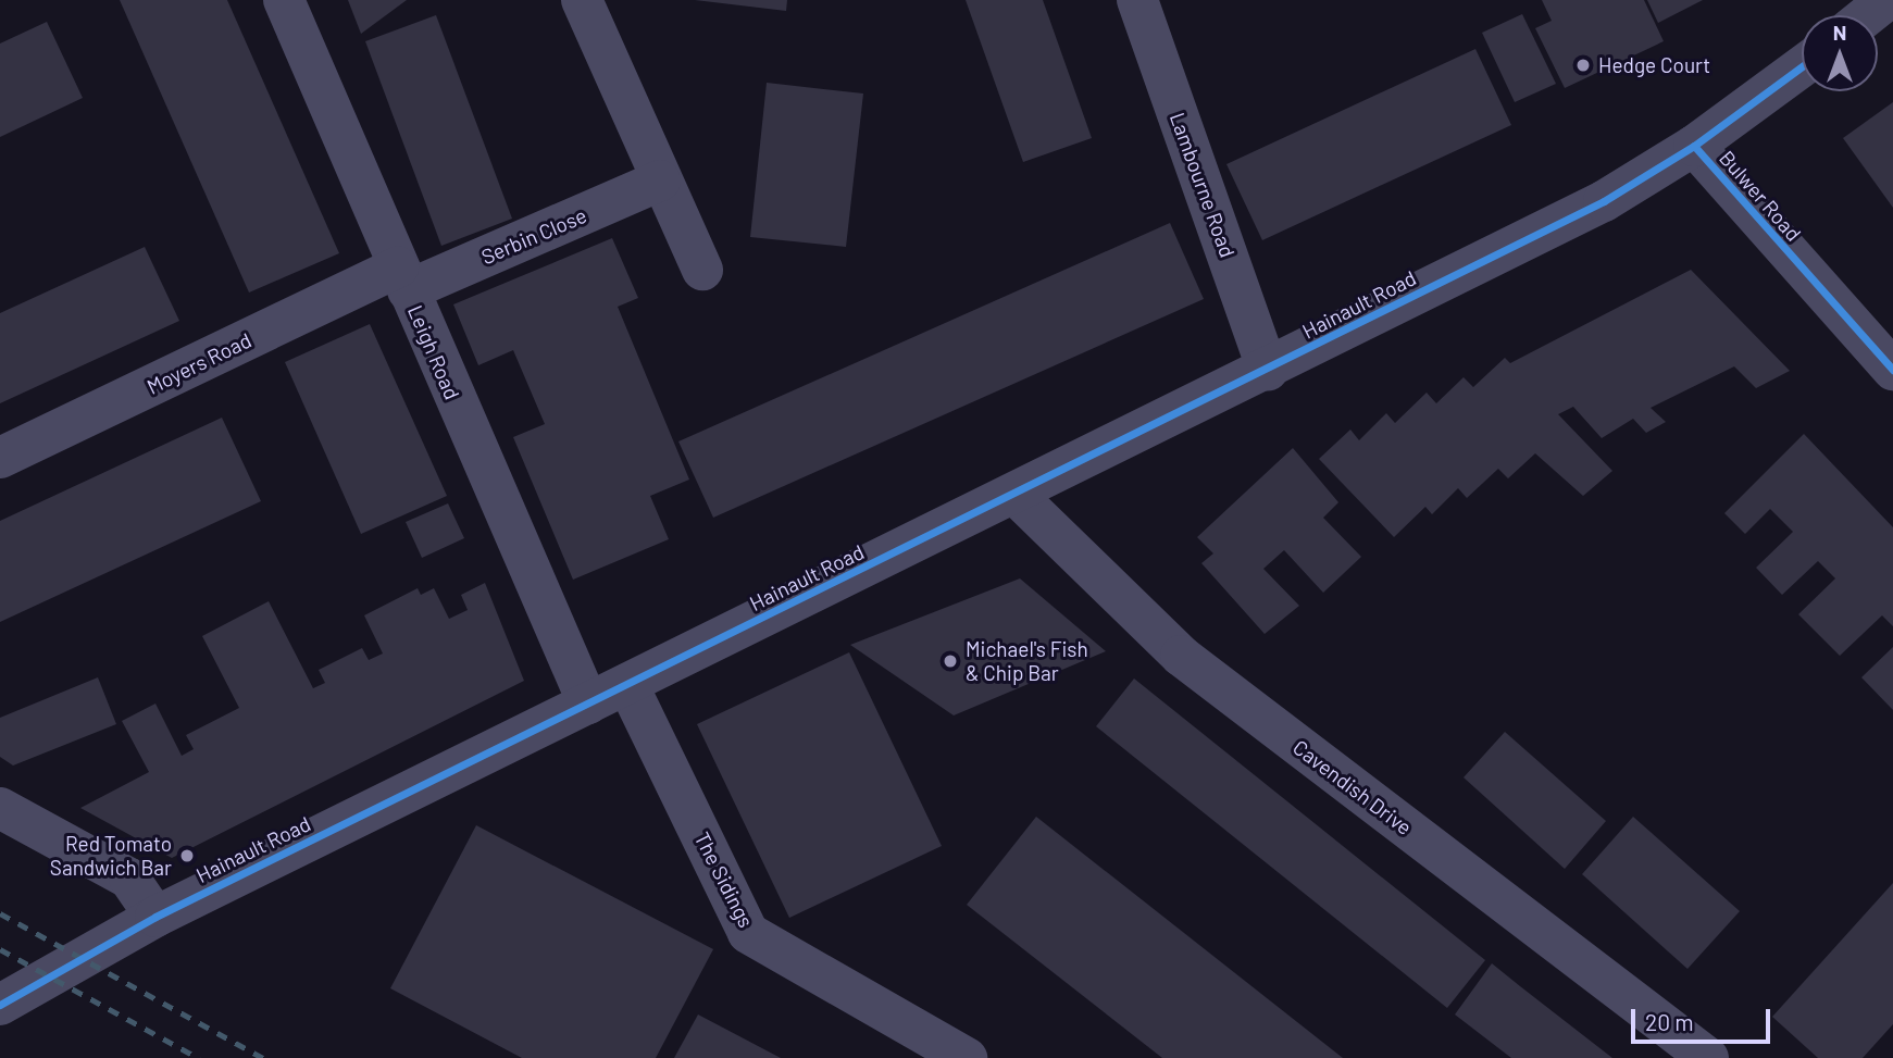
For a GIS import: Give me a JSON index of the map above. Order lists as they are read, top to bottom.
{
  "streets": {
    "street": [
      "Lambourne Road",
      "Bulwer Road",
      "Serbin Close",
      "Hainault Road",
      "Leigh Road",
      "Moyers Road",
      "Cavendish Drive",
      "The Sidings"
    ]
  },
  "crossings": [
    ["Lambourne Road", "Hainault Road"],
    ["Bulwer Road", "Hainault Road"],
    ["Serbin Close", "Leigh Road"],
    ["Serbin Close", "Moyers Road"],
    ["Hainault Road", "Leigh Road"],
    ["Hainault Road", "Cavendish Drive"],
    ["Hainault Road", "The Sidings"],
    ["Leigh Road", "Moyers Road"]
  ],
  "places": ["Hedge Court", "Michael's Fish & Chip Bar", "Red Tomato Sandwich Bar"],
  "scale_bar": "20 m",
  "north": "top"
}
